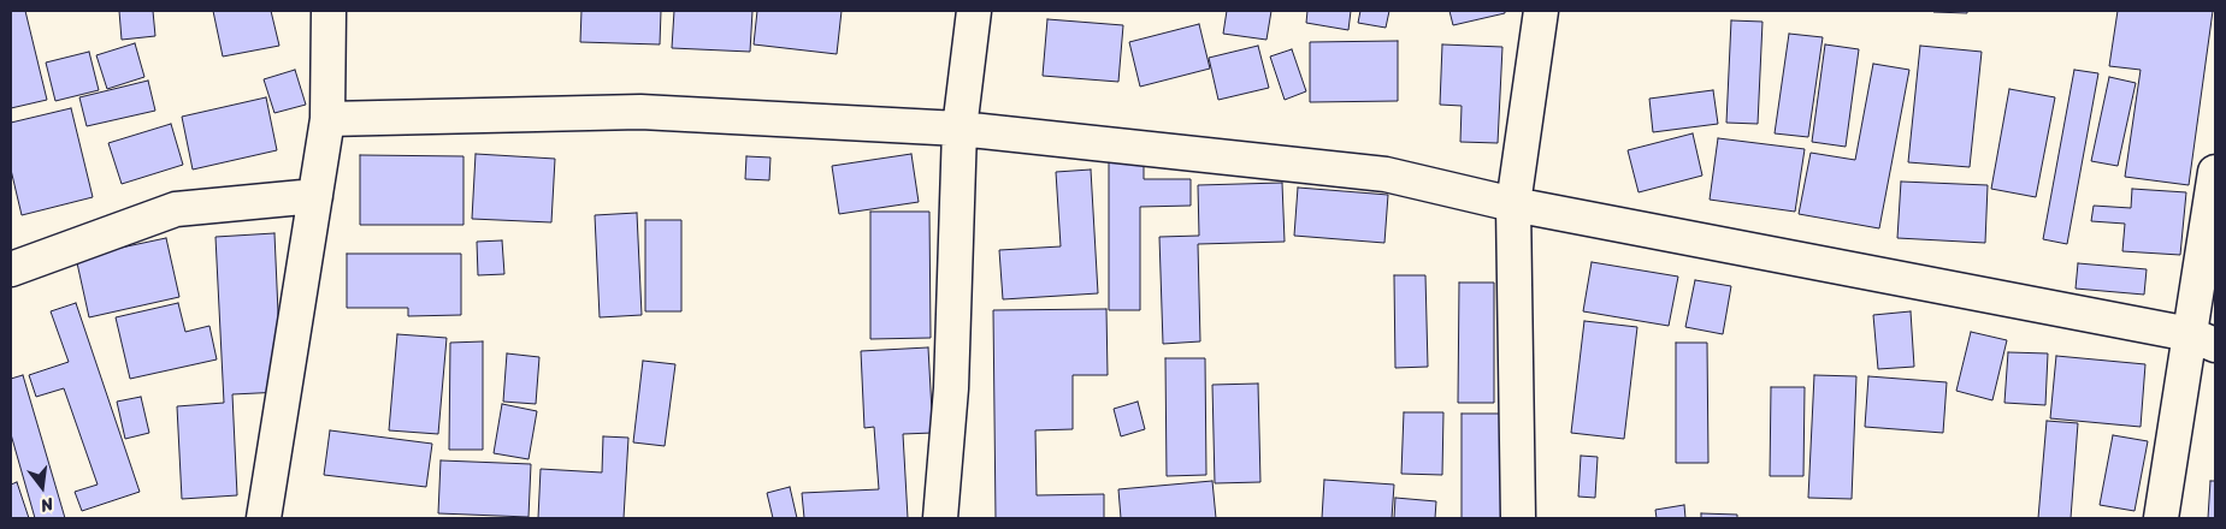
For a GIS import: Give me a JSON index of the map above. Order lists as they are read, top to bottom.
{
  "north": "bottom"
}
